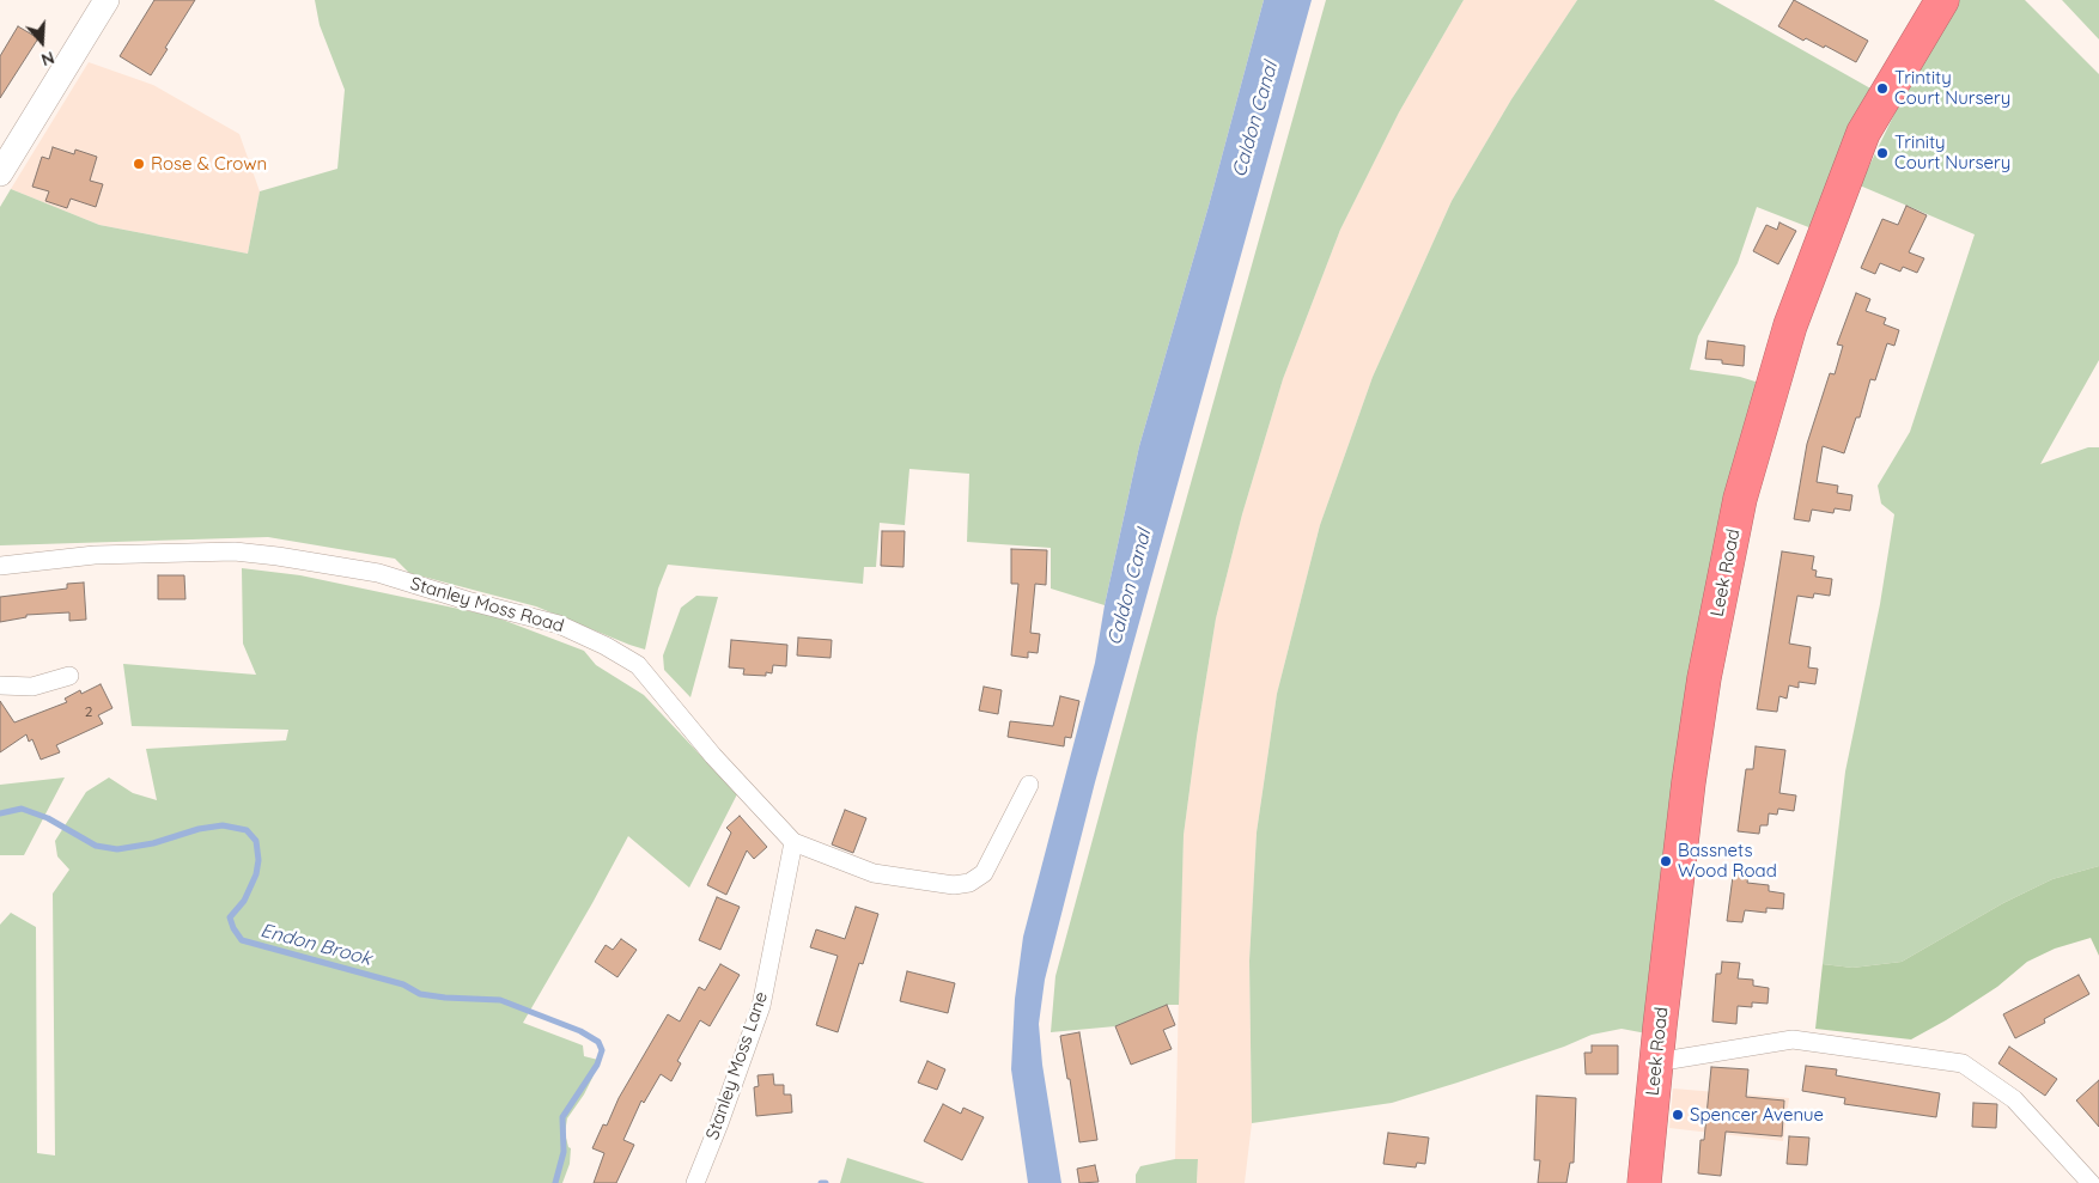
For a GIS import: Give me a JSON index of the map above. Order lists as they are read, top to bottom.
{
  "streets": {
    "highway": ["Leek Road"],
    "street": ["Stanley Moss Road", "Stanley Moss Lane"]
  },
  "crossings": [
    ["Stanley Moss Road", "Stanley Moss Lane"]
  ],
  "water": ["Caldon Canal", "Endon Brook"],
  "places": [
    "Trintity Court Nursery",
    "Trinity Court Nursery",
    "Rose & Crown",
    "Bassnets Wood Road",
    "Spencer Avenue"
  ],
  "house_numbers": ["2"],
  "north": "bottom"
}
